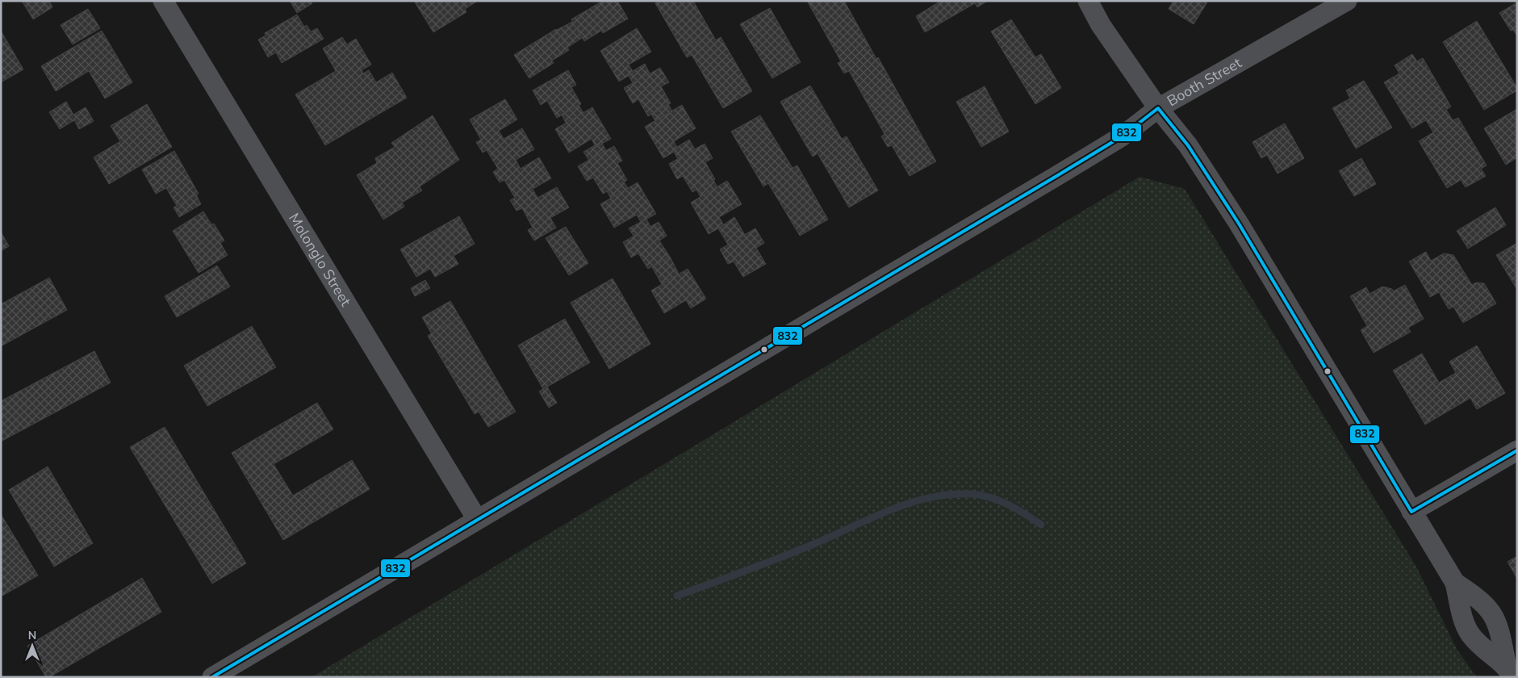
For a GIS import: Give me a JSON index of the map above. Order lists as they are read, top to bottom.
{
  "streets": {
    "street": ["Booth Street", "Molonglo Street"]
  },
  "crossings": [
    ["Booth Street", "Molonglo Street"]
  ],
  "lines": ["transit line 832"],
  "north": "top"
}
